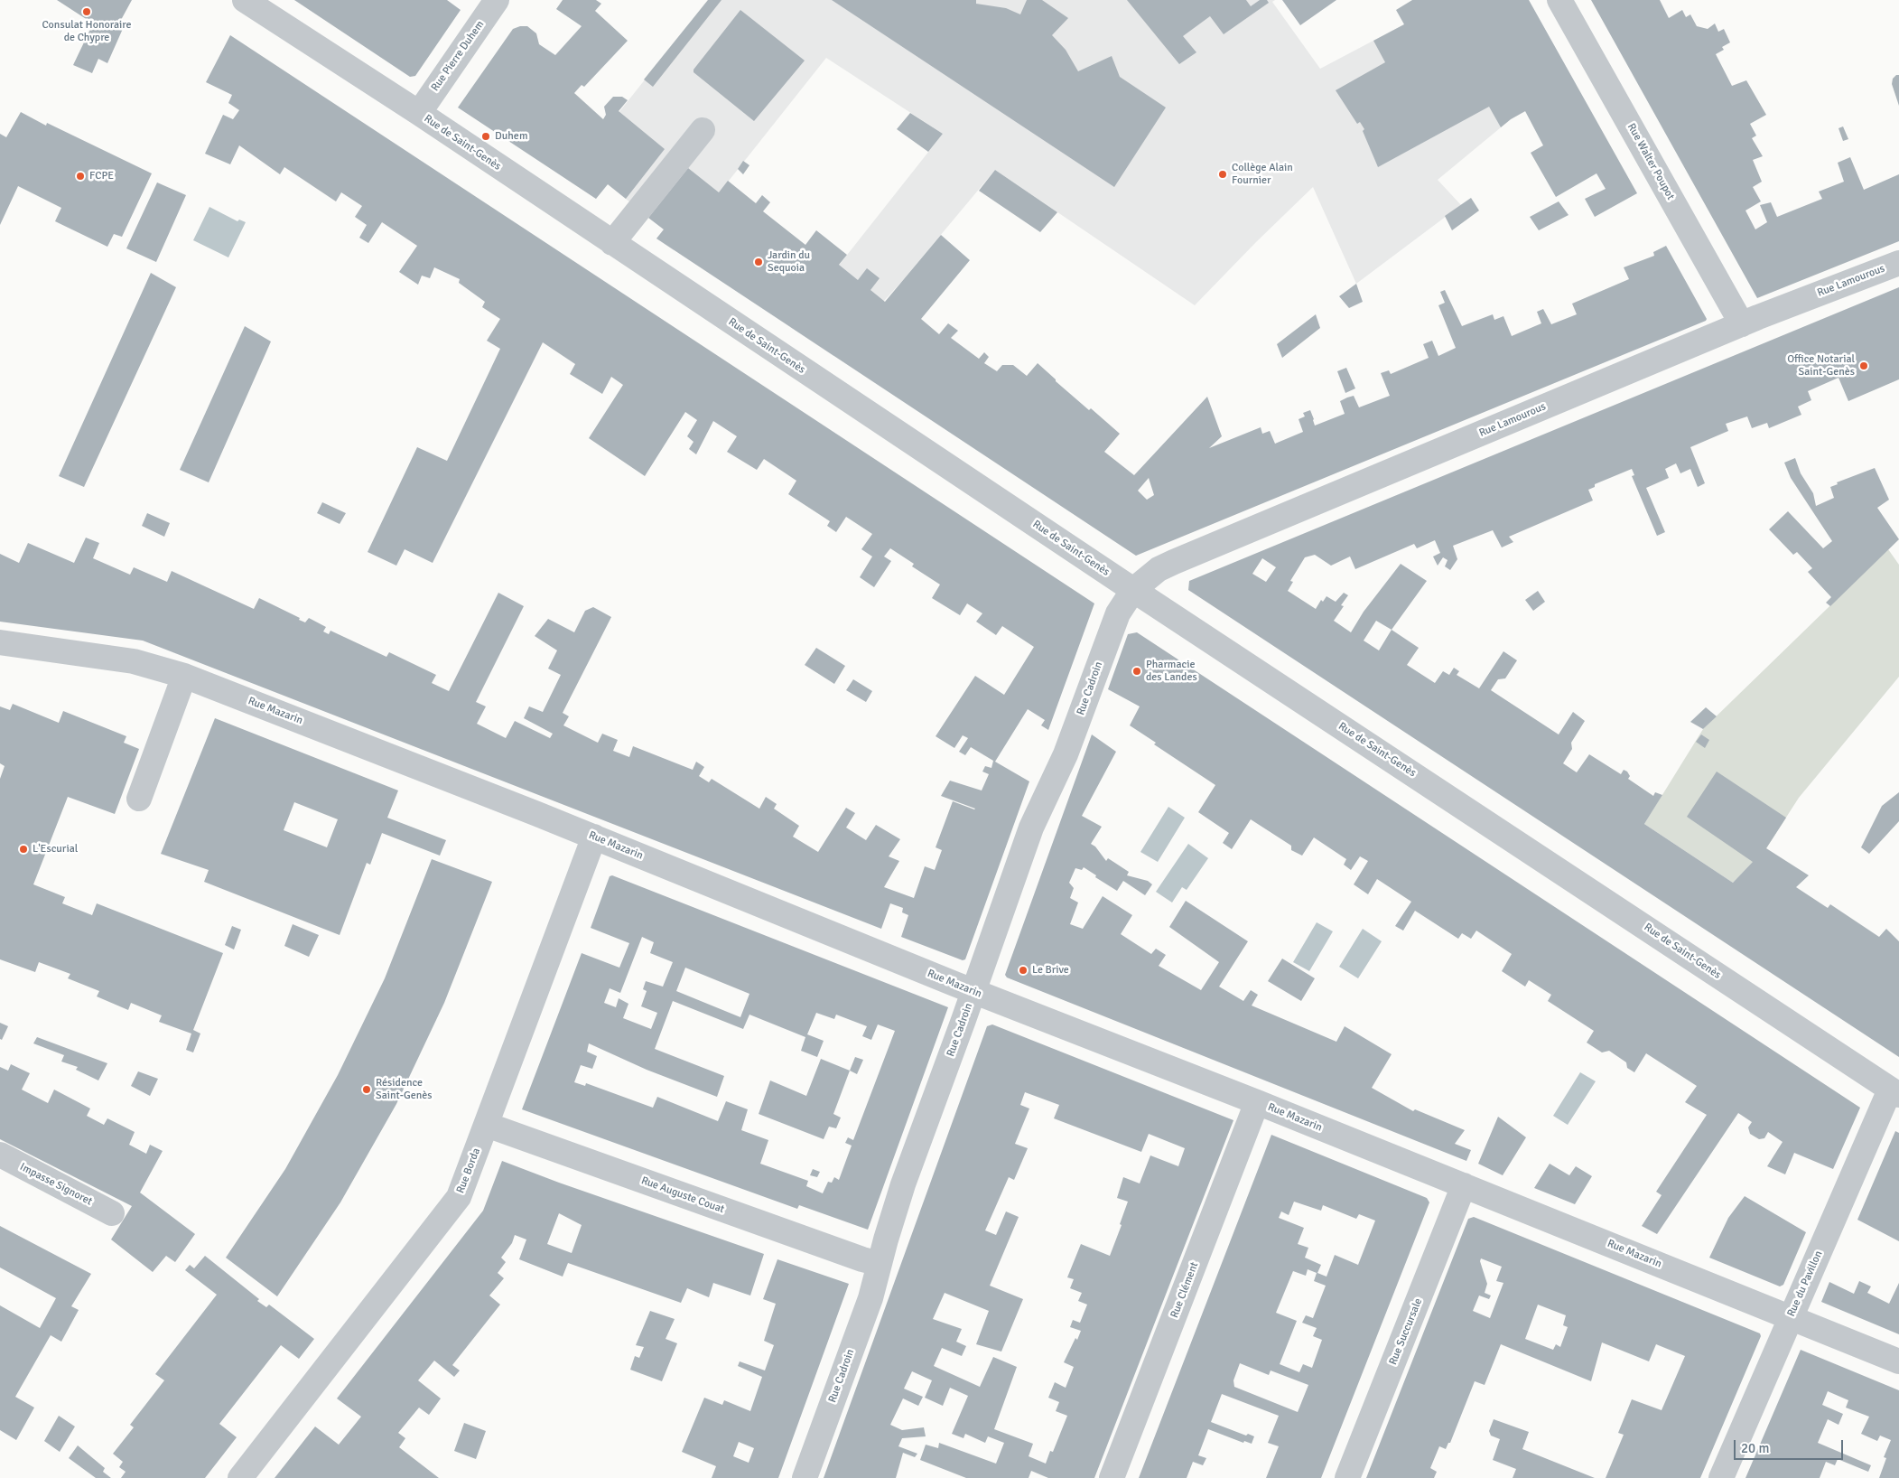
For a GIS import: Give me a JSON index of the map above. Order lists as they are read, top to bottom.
{
  "streets": {
    "street": [
      "Rue Pierre Duhem",
      "Rue de Saint-Genès",
      "Rue Walter Poupot",
      "Rue Lamourous",
      "Rue Cadroin",
      "Rue Mazarin",
      "Rue Borda",
      "Impasse Signoret",
      "Rue Auguste Couat",
      "Rue du Pavillon",
      "Rue Clément",
      "Rue Succursale"
    ]
  },
  "crossings": [
    ["Rue Pierre Duhem", "Rue de Saint-Genès"],
    ["Rue de Saint-Genès", "Rue Lamourous"],
    ["Rue de Saint-Genès", "Rue Cadroin"],
    ["Rue de Saint-Genès", "Rue du Pavillon"],
    ["Rue Walter Poupot", "Rue Lamourous"],
    ["Rue Lamourous", "Rue Cadroin"],
    ["Rue Cadroin", "Rue Mazarin"],
    ["Rue Cadroin", "Rue Auguste Couat"],
    ["Rue Mazarin", "Rue Borda"],
    ["Rue Mazarin", "Rue du Pavillon"],
    ["Rue Mazarin", "Rue Clément"],
    ["Rue Mazarin", "Rue Succursale"],
    ["Rue Borda", "Rue Auguste Couat"]
  ],
  "places": [
    "Consulat Honoraire de Chypre",
    "Duhem",
    "Collège Alain Fournier",
    "FCPE",
    "Jardin du Sequoia",
    "Office Notarial Saint-Genès",
    "Pharmacie des Landes",
    "L'Escurial",
    "Le Brive",
    "Résidence Saint-Genès"
  ],
  "scale_bar": "20 m"
}
